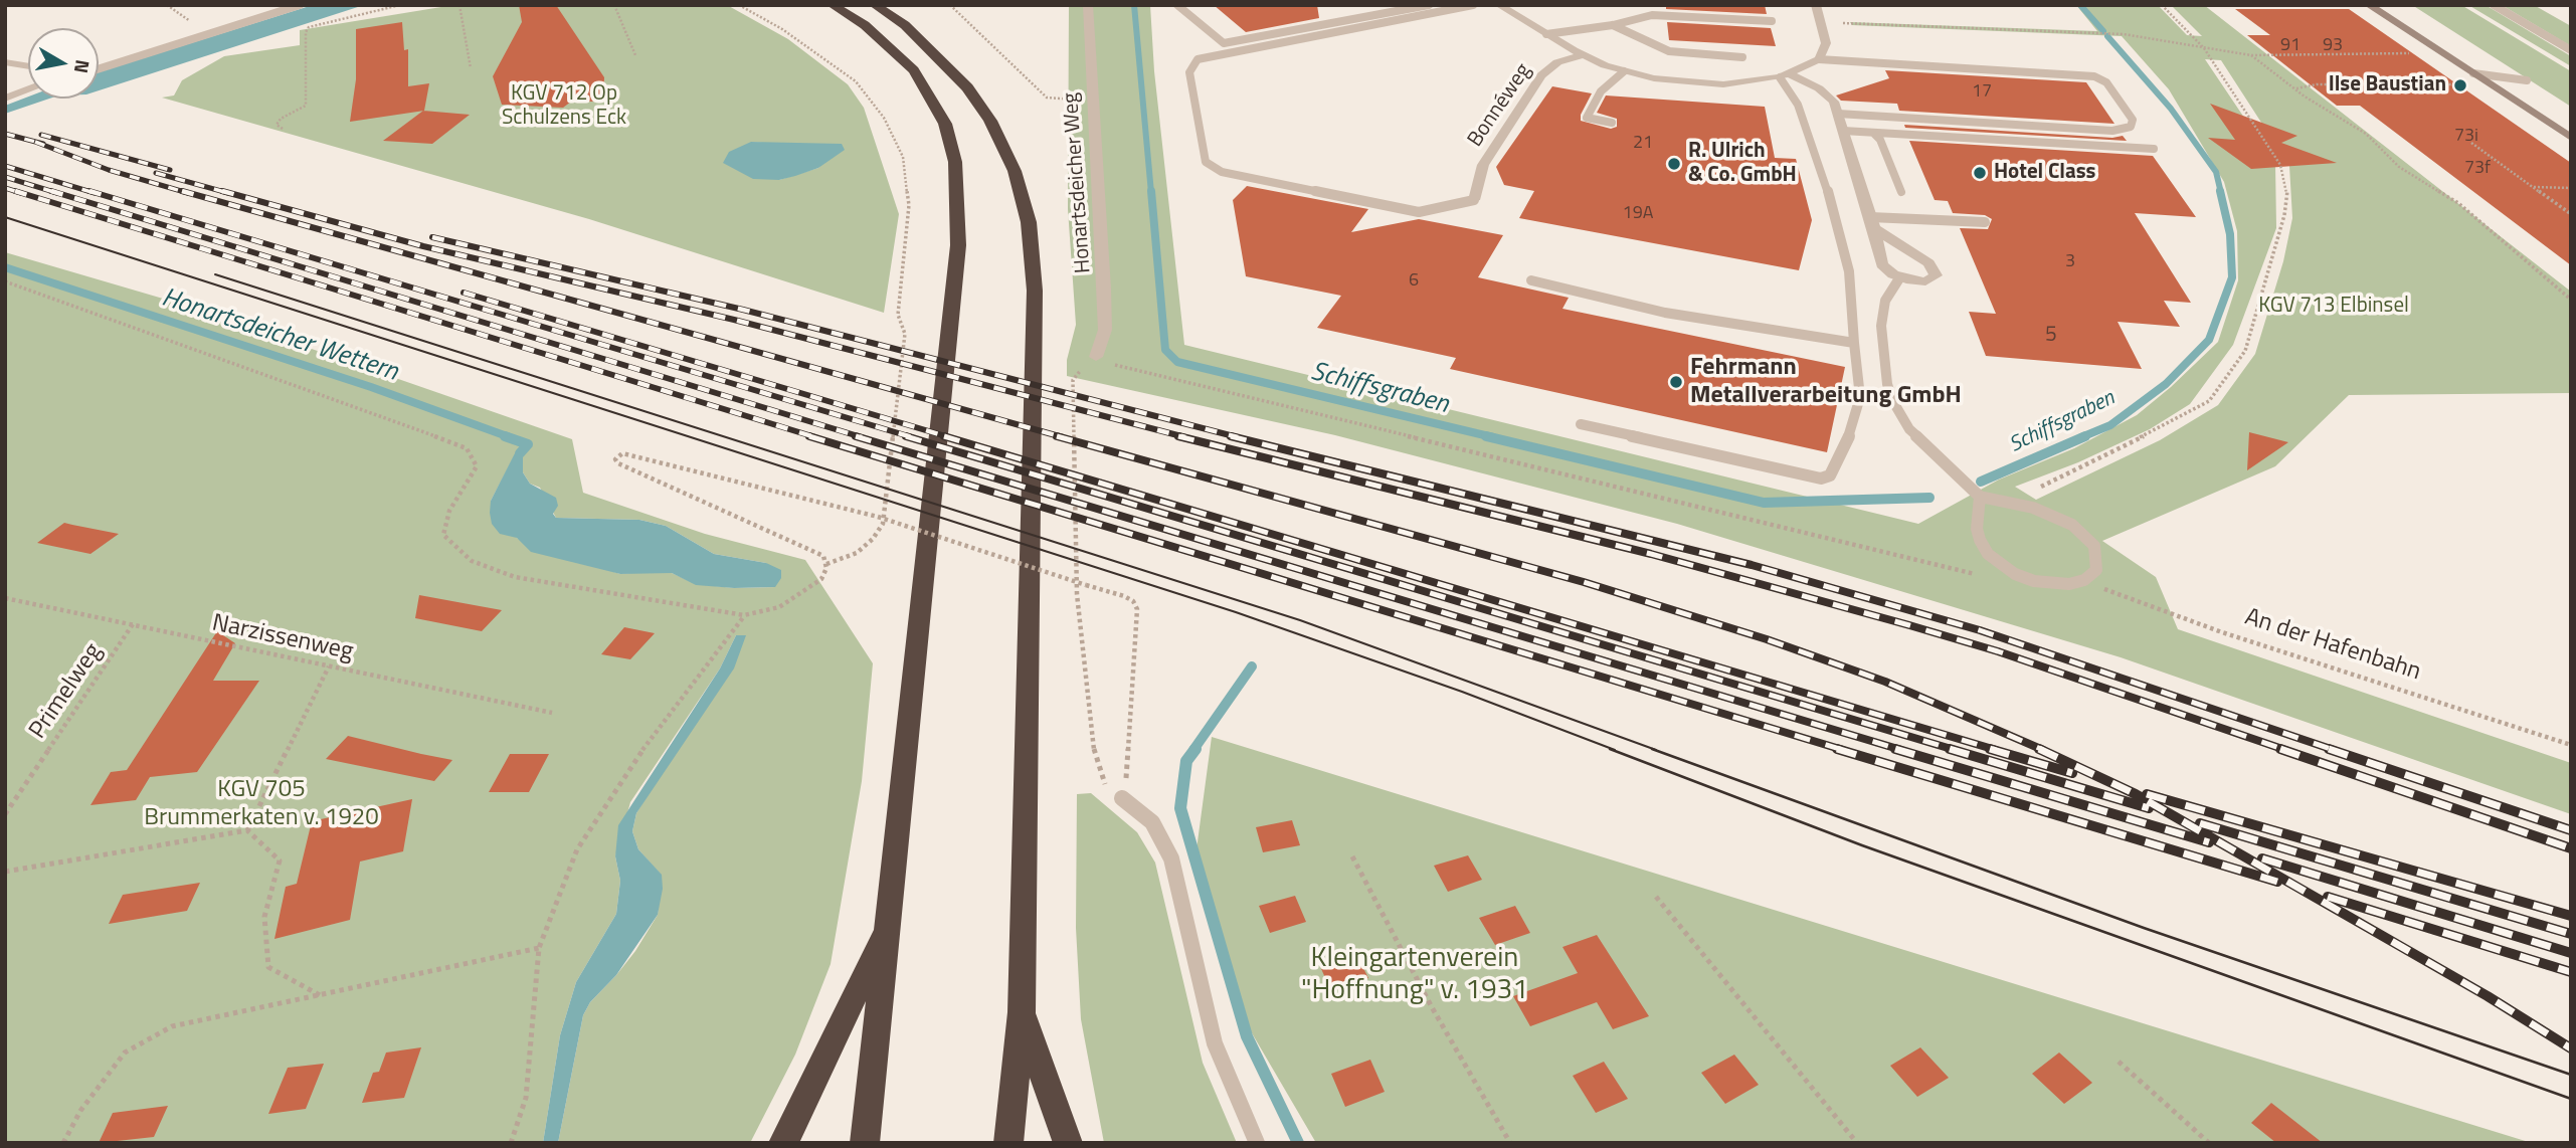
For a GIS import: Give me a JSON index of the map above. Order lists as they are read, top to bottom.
{
  "streets": {
    "street": ["Bonnéweg", "Honartsdeicher Weg"],
    "path": ["Narzissenweg", "An der Hafenbahn", "Primelweg"]
  },
  "crossings": [
    ["Narzissenweg", "Primelweg"]
  ],
  "water": ["Honartsdeicher Wettern", "Schiffsgraben"],
  "parks": [
    "KGV 712 Op Schulzens Eck",
    "KGV 713 Elbinsel",
    "KGV 705 Brummerkaten v. 1920",
    "Kleingartenverein \"Hoffnung\" v. 1931"
  ],
  "places": [
    "Ilse Baustian",
    "R. Ulrich & Co. GmbH",
    "Hotel Class",
    "Fehrmann Metallverarbeitung GmbH"
  ],
  "house_numbers": [
    "91",
    "93",
    "17",
    "73i",
    "21",
    "73f",
    "19A",
    "3",
    "6",
    "5"
  ],
  "north": "right"
}
